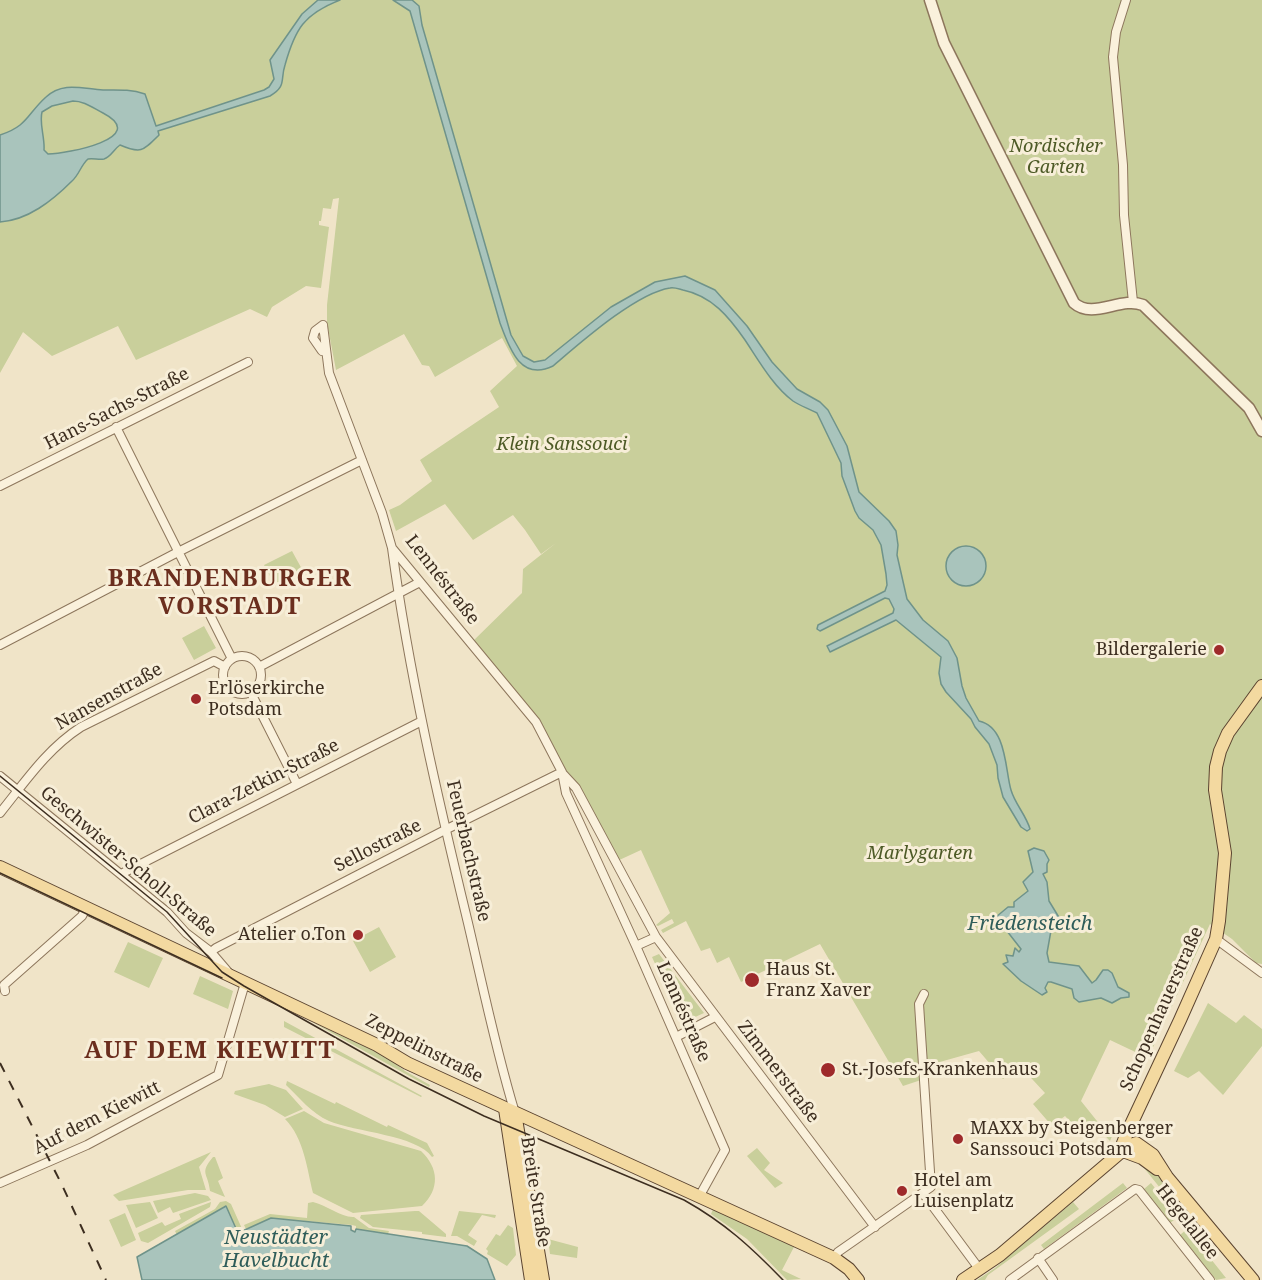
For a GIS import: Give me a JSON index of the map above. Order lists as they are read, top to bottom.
{
  "streets": {
    "main road": [
      "Schopenhauerstraße",
      "Zeppelinstraße",
      "Breite Straße",
      "Hegelallee"
    ],
    "street": [
      "Hans-Sachs-Straße",
      "Lennéstraße",
      "Nansenstraße",
      "Clara-Zetkin-Straße",
      "Sellostraße",
      "Feuerbachstraße",
      "Geschwister-Scholl-Straße",
      "Zimmerstraße",
      "Auf dem Kiewitt"
    ]
  },
  "crossings": [
    ["Lennéstraße", "Sellostraße"],
    ["Lennéstraße", "Feuerbachstraße"],
    ["Lennéstraße", "Zeppelinstraße"],
    ["Lennéstraße", "Zimmerstraße"],
    ["Nansenstraße", "Geschwister-Scholl-Straße"],
    ["Clara-Zetkin-Straße", "Feuerbachstraße"],
    ["Clara-Zetkin-Straße", "Geschwister-Scholl-Straße"],
    ["Sellostraße", "Feuerbachstraße"],
    ["Sellostraße", "Geschwister-Scholl-Straße"],
    ["Feuerbachstraße", "Zeppelinstraße"],
    ["Feuerbachstraße", "Breite Straße"],
    ["Geschwister-Scholl-Straße", "Zeppelinstraße"],
    ["Schopenhauerstraße", "Hegelallee"],
    ["Zeppelinstraße", "Auf dem Kiewitt"],
    ["Zeppelinstraße", "Breite Straße"]
  ],
  "districts": ["BRANDENBURGER VORSTADT", "AUF DEM KIEWITT"],
  "water": ["Friedensteich", "Neustädter Havelbucht"],
  "parks": ["Nordischer Garten", "Klein Sanssouci", "Marlygarten"],
  "places": [
    "Bildergalerie",
    "Erlöserkirche Potsdam",
    "Atelier o.Ton",
    "Haus St. Franz Xaver",
    "St.-Josefs-Krankenhaus",
    "MAXX by Steigenberger Sanssouci Potsdam",
    "Hotel am Luisenplatz"
  ]
}
